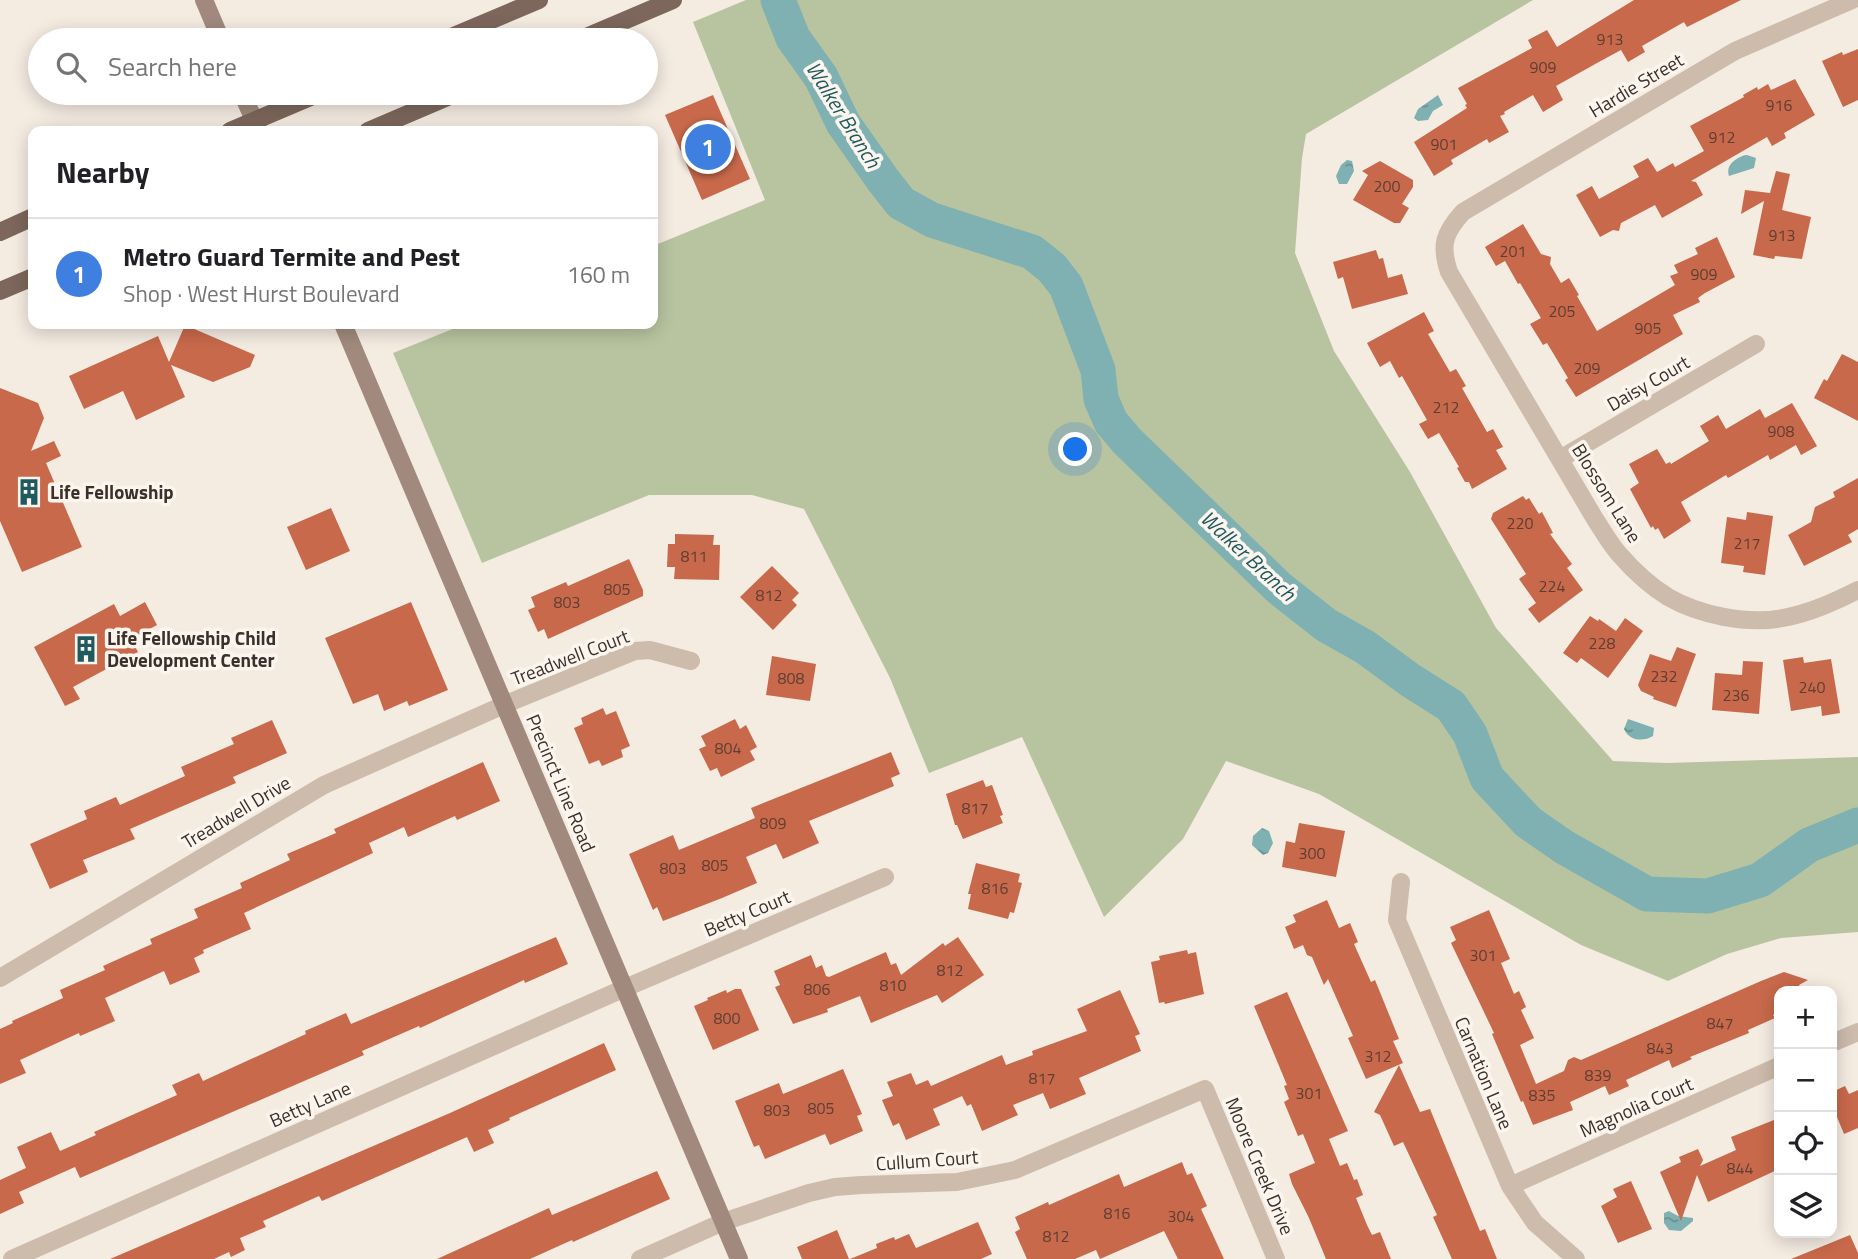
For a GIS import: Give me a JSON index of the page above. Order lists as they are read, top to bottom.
{
  "streets": {
    "main road": ["Precinct Line Road"],
    "street": [
      "Hardie Street",
      "Daisy Court",
      "Blossom Lane",
      "Treadwell Court",
      "Treadwell Drive",
      "Betty Court",
      "Carnation Lane",
      "Betty Lane",
      "Magnolia Court",
      "Cullum Court",
      "Moore Creek Drive"
    ]
  },
  "crossings": [
    ["Hardie Street", "Blossom Lane"],
    ["Daisy Court", "Blossom Lane"],
    ["Treadwell Court", "Precinct Line Road"],
    ["Treadwell Court", "Treadwell Drive"],
    ["Precinct Line Road", "Treadwell Drive"],
    ["Precinct Line Road", "Betty Court"],
    ["Precinct Line Road", "Betty Lane"],
    ["Precinct Line Road", "Cullum Court"],
    ["Betty Court", "Betty Lane"],
    ["Carnation Lane", "Magnolia Court"],
    ["Cullum Court", "Moore Creek Drive"]
  ],
  "water": ["Walker Branch"],
  "places": {
    "building": ["Life Fellowship", "Life Fellowship Child Development Center"]
  },
  "house_numbers": [
    "913",
    "909",
    "916",
    "912",
    "901",
    "200",
    "913",
    "201",
    "909",
    "205",
    "905",
    "209",
    "212",
    "908",
    "220",
    "217",
    "811",
    "224",
    "805",
    "812",
    "803",
    "228",
    "232",
    "808",
    "240",
    "236",
    "804",
    "817",
    "809",
    "300",
    "805",
    "803",
    "816",
    "301",
    "812",
    "810",
    "806",
    "800",
    "847",
    "843",
    "312",
    "839",
    "817",
    "301",
    "835",
    "805",
    "803",
    "844",
    "816",
    "304",
    "812"
  ],
  "page": {
    "search": "Search here",
    "pins": "1",
    "heading": "Nearby",
    "list": [
      {
        "mark": "1",
        "name": "Metro Guard Termite and Pest",
        "note": "Shop · West Hurst Boulevard",
        "value": "160 m"
      }
    ],
    "map_buttons": ["+", "−"]
  }
}
